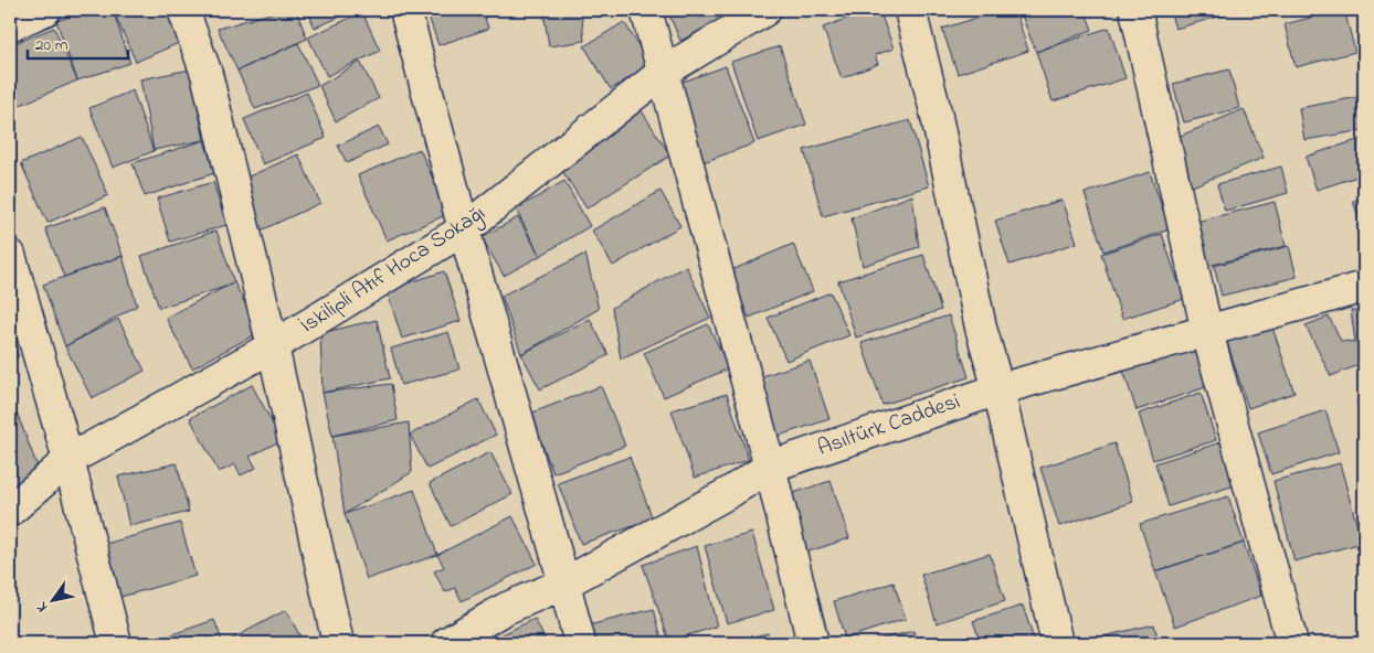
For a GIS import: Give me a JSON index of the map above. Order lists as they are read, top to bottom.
{
  "streets": {
    "street": ["İskilipli Atıf Hoca Sokağı", "Asıltürk Caddesi"]
  },
  "scale_bar": "20 m",
  "north": "bottom left"
}
